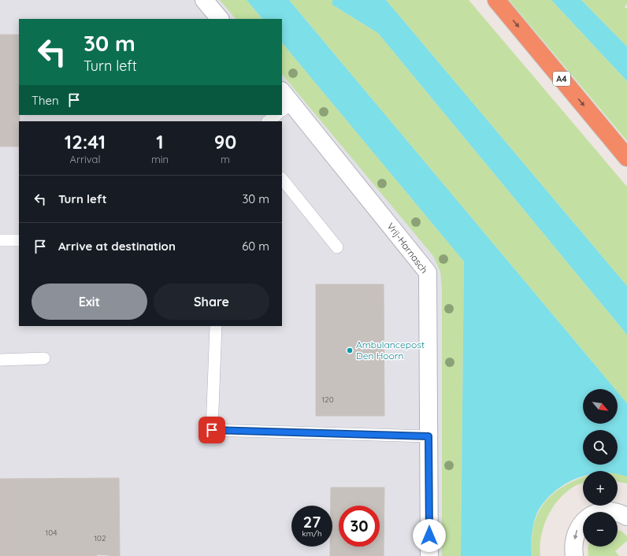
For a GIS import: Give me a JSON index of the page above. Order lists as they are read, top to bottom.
{
  "streets": {
    "highway": ["A4"],
    "street": ["Vrij-Harnasch"]
  },
  "places": ["Ambulancepost Den Hoorn"],
  "house_numbers": ["120", "104", "102"],
  "north": "bottom right",
  "page": {
    "turn": ["30 m", "Turn left"],
    "then": "Then",
    "eta": [
      "12:41",
      "Arrival",
      "1",
      "min",
      "90",
      "m"
    ],
    "list": [
      {
        "name": "Turn left",
        "value": "30 m"
      },
      {
        "name": "Arrive at destination",
        "value": "60 m"
      }
    ],
    "buttons": ["Exit", "Share"],
    "map_buttons": ["+", "−"],
    "speed": "27 km/h",
    "limit": "30"
  }
}
